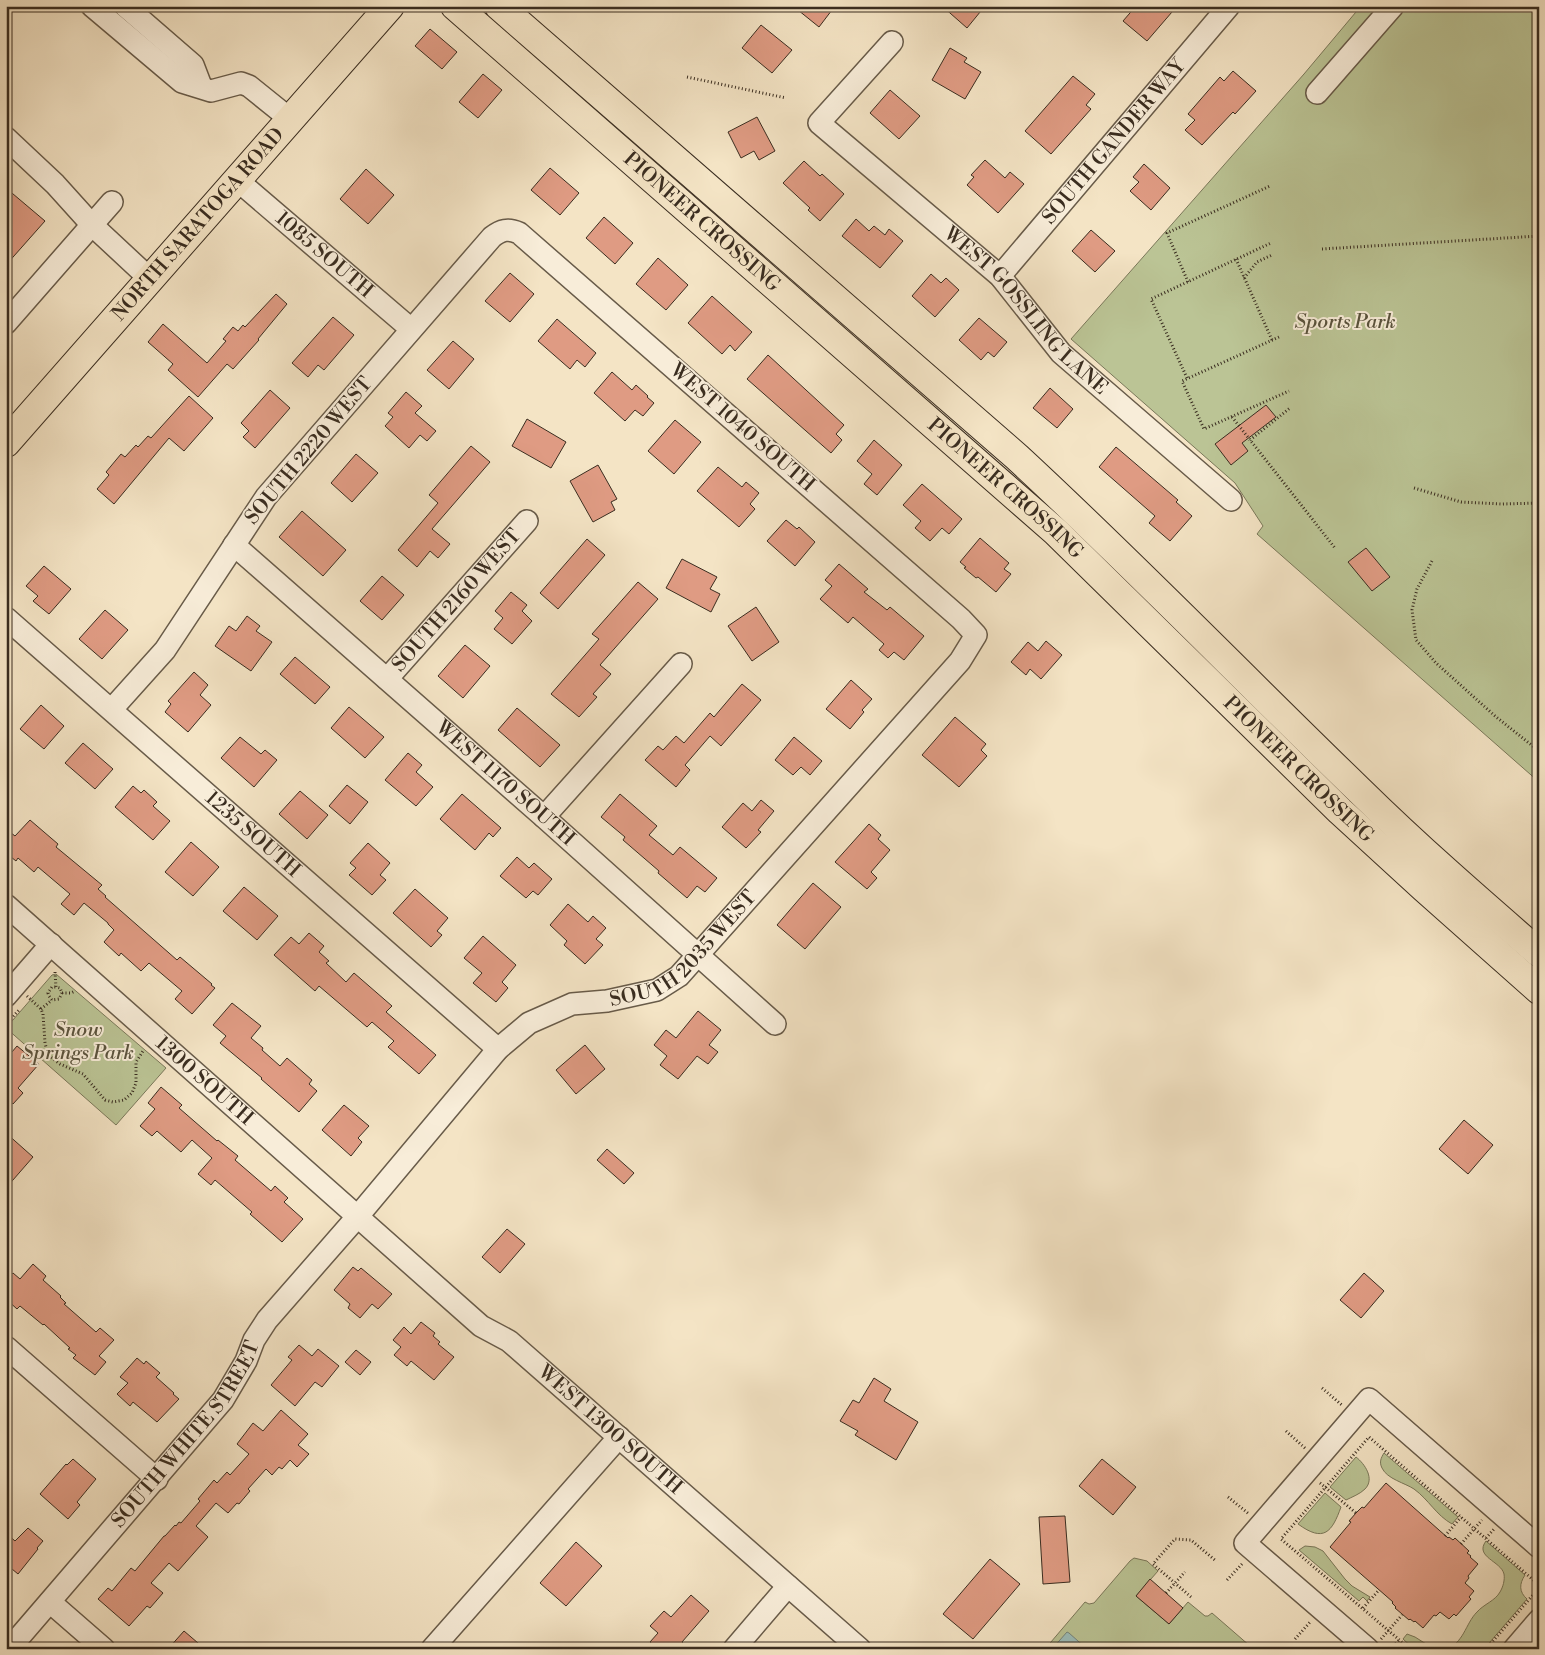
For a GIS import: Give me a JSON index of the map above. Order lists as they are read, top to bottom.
{
  "streets": {
    "main road": ["PIONEER CROSSING", "NORTH SARATOGA ROAD"],
    "street": [
      "SOUTH GANDER WAY",
      "1085 SOUTH",
      "WEST GOSSLING LANE",
      "WEST 1040 SOUTH",
      "SOUTH 2220 WEST",
      "SOUTH 2160 WEST",
      "WEST 1170 SOUTH",
      "1235 SOUTH",
      "SOUTH 2035 WEST",
      "1300 SOUTH",
      "WEST 1300 SOUTH",
      "SOUTH WHITE STREET"
    ]
  },
  "crossings": [
    ["SOUTH GANDER WAY", "WEST GOSSLING LANE"],
    ["NORTH SARATOGA ROAD", "1085 SOUTH"],
    ["1085 SOUTH", "SOUTH 2220 WEST"],
    ["WEST 1040 SOUTH", "SOUTH 2220 WEST"],
    ["WEST 1040 SOUTH", "SOUTH 2035 WEST"],
    ["SOUTH 2220 WEST", "WEST 1170 SOUTH"],
    ["SOUTH 2220 WEST", "1235 SOUTH"],
    ["SOUTH 2160 WEST", "WEST 1170 SOUTH"],
    ["WEST 1170 SOUTH", "SOUTH 2035 WEST"],
    ["1235 SOUTH", "SOUTH 2035 WEST"],
    ["SOUTH 2035 WEST", "1300 SOUTH"],
    ["SOUTH 2035 WEST", "WEST 1300 SOUTH"],
    ["SOUTH 2035 WEST", "SOUTH WHITE STREET"],
    ["1300 SOUTH", "WEST 1300 SOUTH"],
    ["1300 SOUTH", "SOUTH WHITE STREET"],
    ["WEST 1300 SOUTH", "SOUTH WHITE STREET"]
  ],
  "parks": ["Sports Park", "Snow Springs Park"]
}
